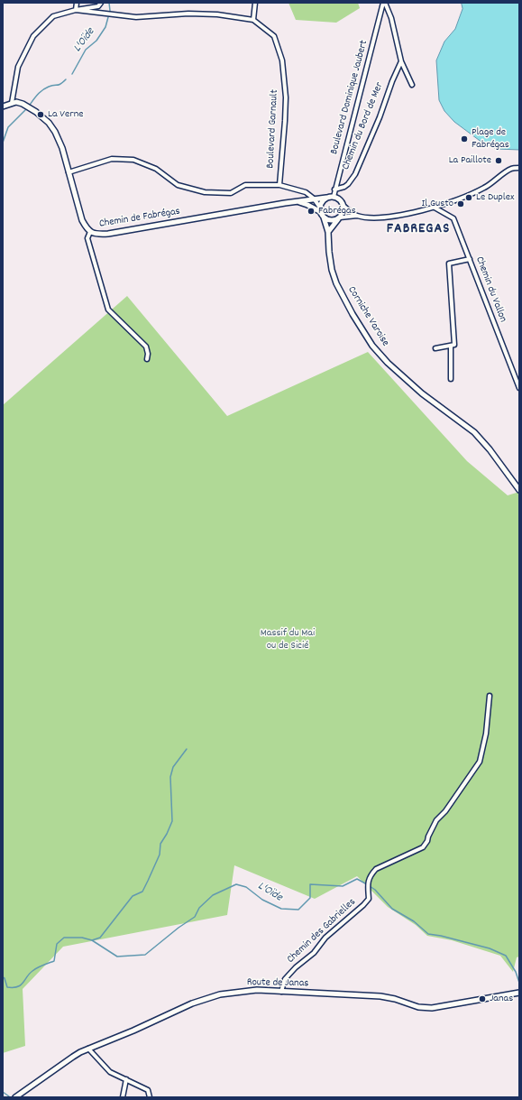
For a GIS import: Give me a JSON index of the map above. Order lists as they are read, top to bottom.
{
  "streets": {
    "street": [
      "Boulevard Dominique Jaubert",
      "Chemin du Bord de Mer",
      "Boulevard Garnault",
      "Chemin de Fabrégas",
      "Chemin du Vallon",
      "Corniche Varoise",
      "Chemin des Gabrielles",
      "Route de Janas"
    ]
  },
  "crossings": [
    ["Boulevard Dominique Jaubert", "Chemin du Bord de Mer"],
    ["Boulevard Dominique Jaubert", "Chemin de Fabrégas"],
    ["Boulevard Dominique Jaubert", "Corniche Varoise"],
    ["Boulevard Garnault", "Chemin de Fabrégas"],
    ["Chemin de Fabrégas", "Corniche Varoise"],
    ["Chemin des Gabrielles", "Route de Janas"]
  ],
  "districts": ["FABREGAS"],
  "water": ["L'Oïde"],
  "parks": ["Massif du Mai ou de Sicié"],
  "places": [
    "La Verne",
    "Plage de Fabrégas",
    "La Paillote",
    "Le Duplex",
    "Il Gusto",
    "Fabrégas",
    "Janas"
  ]
}
